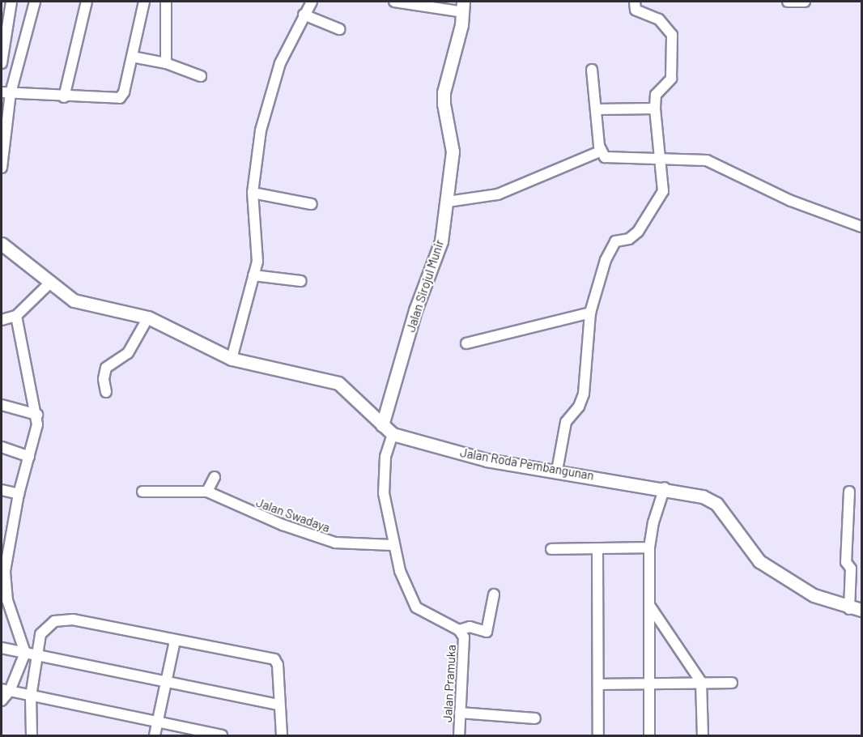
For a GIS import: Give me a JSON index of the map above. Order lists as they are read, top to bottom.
{
  "streets": {
    "street": [
      "Jalan Sirojul Munir",
      "Jalan Roda Pembangunan",
      "Jalan Swadaya",
      "Jalan Pramuka"
    ]
  },
  "crossings": [
    ["Jalan Sirojul Munir", "Jalan Roda Pembangunan"],
    ["Jalan Roda Pembangunan", "Jalan Pramuka"],
    ["Jalan Swadaya", "Jalan Pramuka"]
  ]
}
